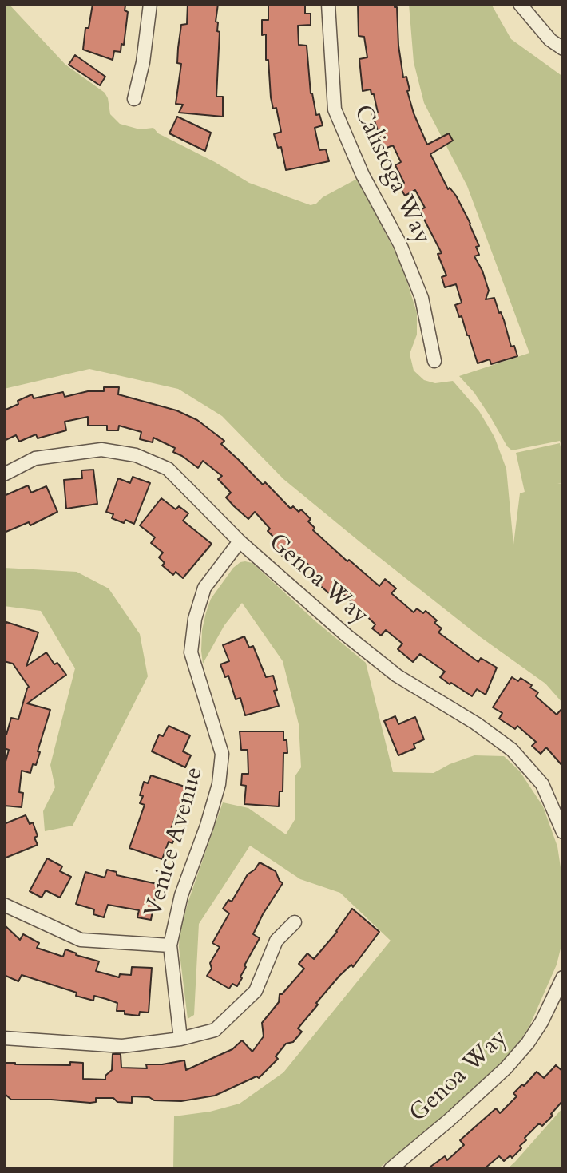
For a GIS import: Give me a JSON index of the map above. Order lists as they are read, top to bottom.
{
  "streets": {
    "street": ["Calistoga Way", "Genoa Way", "Venice Avenue"]
  },
  "crossings": [
    ["Genoa Way", "Venice Avenue"]
  ]
}
